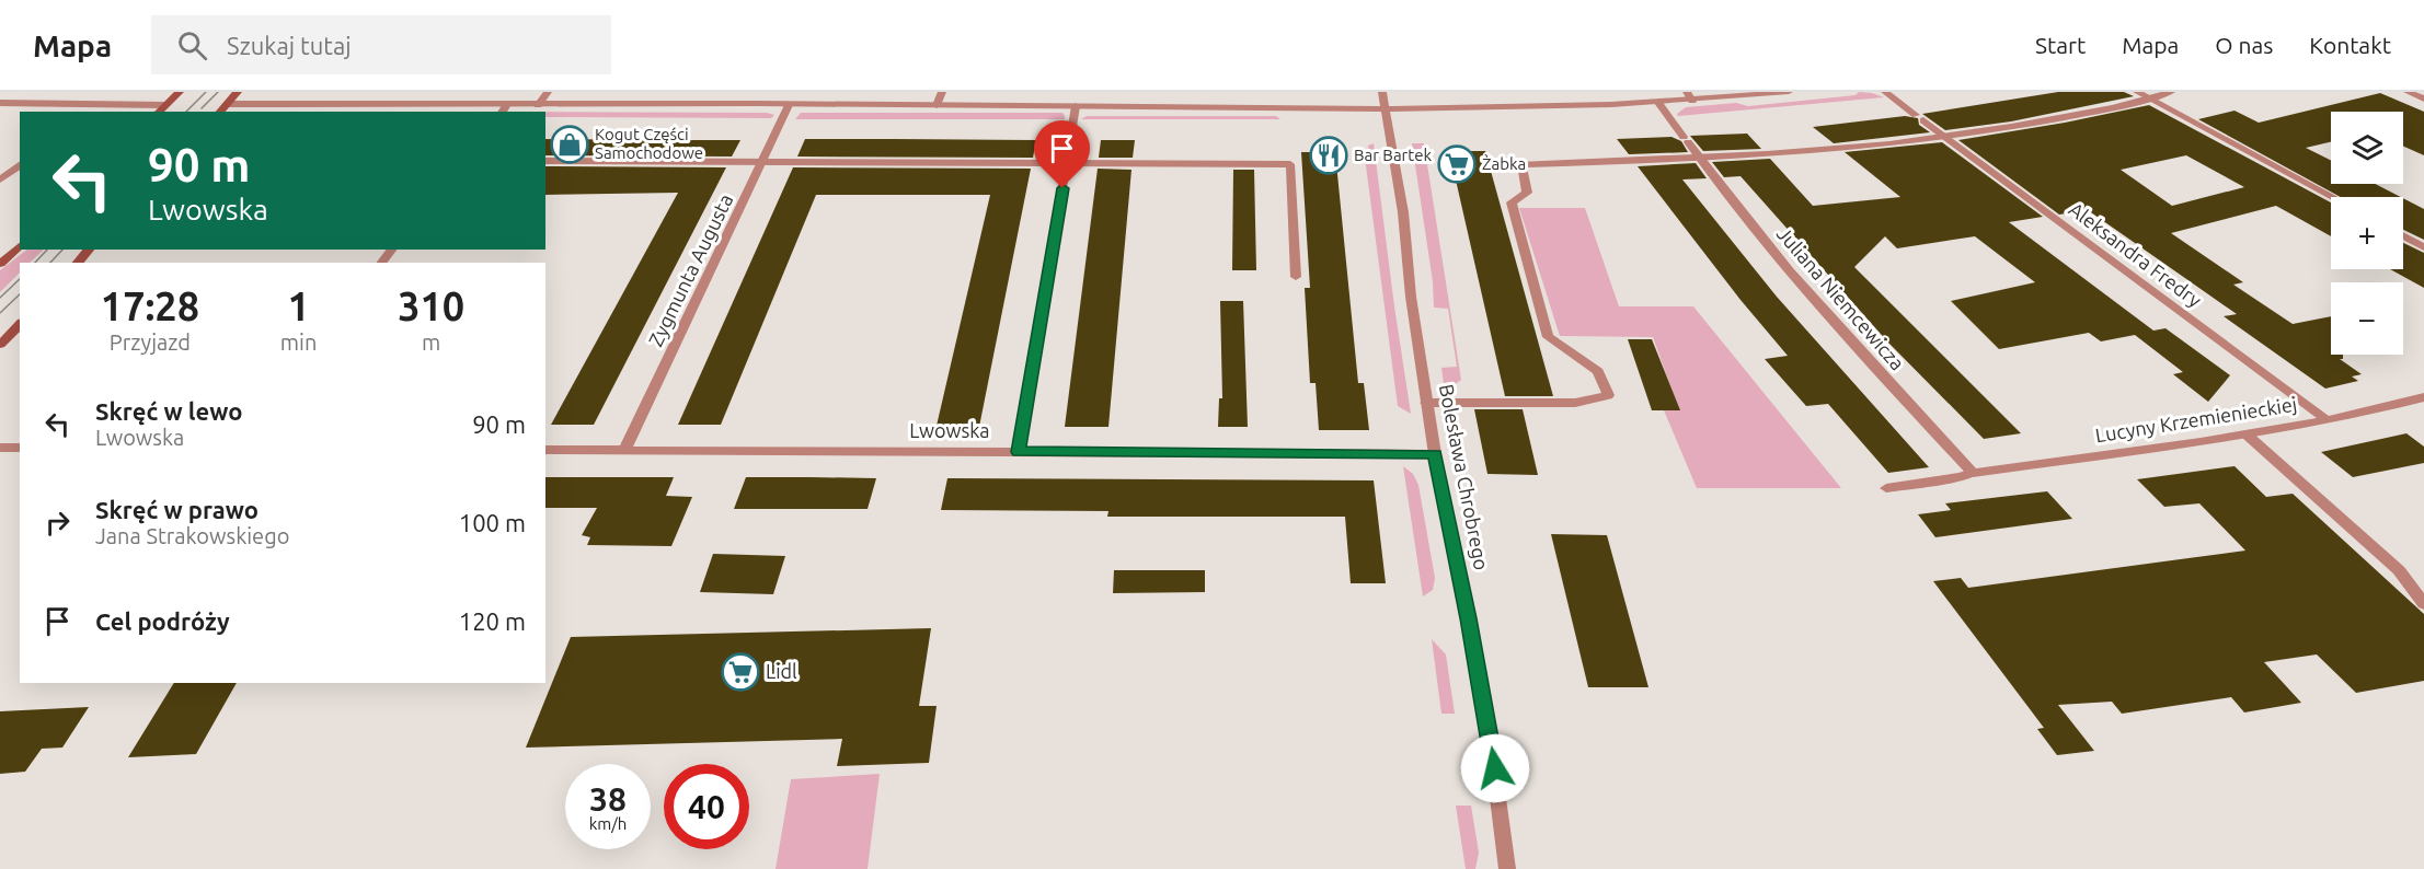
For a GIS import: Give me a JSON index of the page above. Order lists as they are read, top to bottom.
{
  "streets": {
    "street": [
      "Aleksandra Fredry",
      "Zygmunta Augusta",
      "Juliana Niemcewicza",
      "Lucyny Krzemienieckiej",
      "Lwowska",
      "Bolesława Chrobrego"
    ]
  },
  "crossings": [
    ["Aleksandra Fredry", "Lucyny Krzemienieckiej"],
    ["Zygmunta Augusta", "Lwowska"],
    ["Juliana Niemcewicza", "Lucyny Krzemienieckiej"],
    ["Lwowska", "Bolesława Chrobrego"]
  ],
  "places": {
    "shop": ["Kogut Części Samochodowe"],
    "restaurant": ["Bar Bartek"],
    "supermarket": ["Żabka", "Lidl"]
  },
  "page": {
    "header": "Mapa",
    "search": "Szukaj tutaj",
    "nav": [
      "Start",
      "Mapa",
      "O nas",
      "Kontakt"
    ],
    "map_buttons": ["+", "−"],
    "turn": ["90 m", "Lwowska"],
    "eta": [
      "17:28",
      "Przyjazd",
      "1",
      "min",
      "310",
      "m"
    ],
    "list": [
      {
        "name": "Skręć w lewo",
        "note": "Lwowska",
        "value": "90 m"
      },
      {
        "name": "Skręć w prawo",
        "note": "Jana Strakowskiego",
        "value": "100 m"
      },
      {
        "name": "Cel podróży",
        "value": "120 m"
      }
    ],
    "speed": "38 km/h",
    "limit": "40"
  }
}
